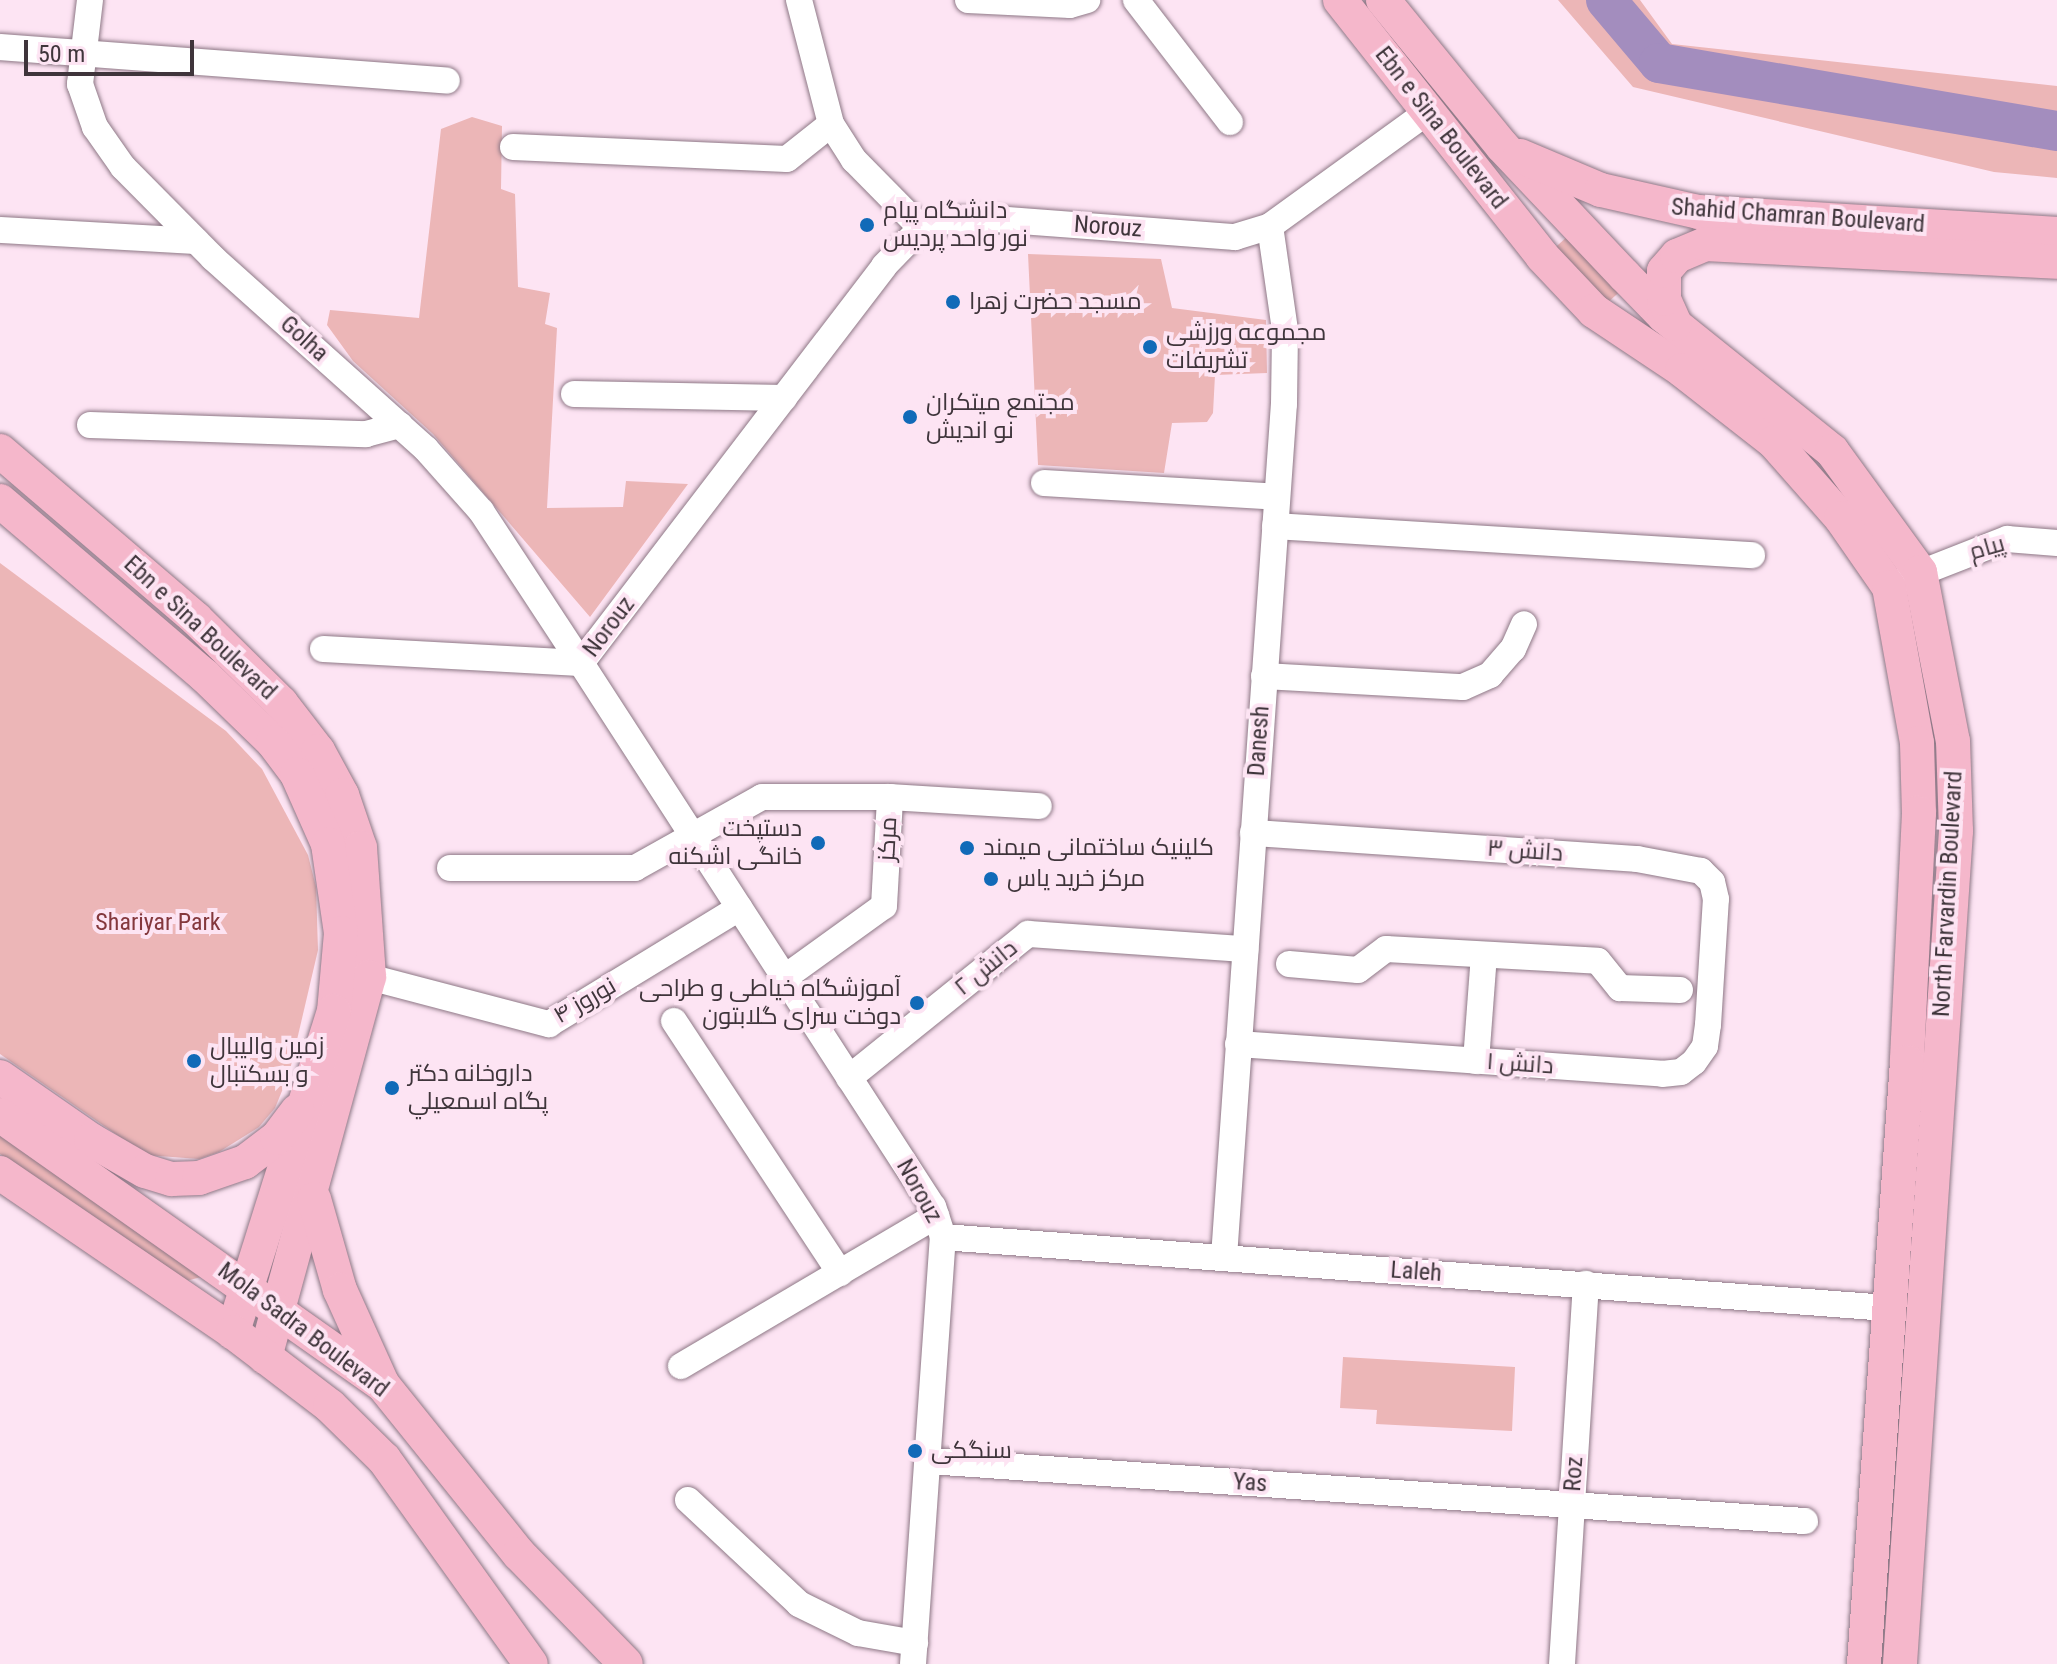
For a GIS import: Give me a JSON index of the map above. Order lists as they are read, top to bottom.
{
  "streets": {
    "main road": [
      "Ebn e Sina Boulevard",
      "Shahid Chamran Boulevard",
      "North Farvardin Boulevard",
      "Mola Sadra Boulevard"
    ],
    "street": [
      "Norouz",
      "Golha",
      "پیام",
      "Danesh",
      "مرکز",
      "دانش ۳",
      "دانش ۲",
      "نوروز ۴",
      "دانش ۱",
      "Laleh",
      "Roz",
      "Yas"
    ]
  },
  "crossings": [
    ["Ebn e Sina Boulevard", "Shahid Chamran Boulevard"],
    ["Ebn e Sina Boulevard", "Norouz"],
    ["Ebn e Sina Boulevard", "North Farvardin Boulevard"],
    ["Ebn e Sina Boulevard", "نوروز ۴"],
    ["Ebn e Sina Boulevard", "Mola Sadra Boulevard"],
    ["Shahid Chamran Boulevard", "North Farvardin Boulevard"],
    ["Norouz", "Golha"],
    ["Norouz", "Danesh"],
    ["Norouz", "مرکز"],
    ["Norouz", "دانش ۲"],
    ["Norouz", "نوروز ۴"],
    ["Norouz", "Laleh"],
    ["Norouz", "Yas"],
    ["پیام", "North Farvardin Boulevard"],
    ["Danesh", "دانش ۳"],
    ["Danesh", "دانش ۲"],
    ["Danesh", "دانش ۱"],
    ["Danesh", "Laleh"],
    ["دانش ۳", "دانش ۱"],
    ["North Farvardin Boulevard", "Laleh"],
    ["Laleh", "Roz"],
    ["Roz", "Yas"]
  ],
  "parks": ["Shariyar Park"],
  "places": [
    "دانشگاه پیام نور واحد پردیس",
    "مسجد حضرت زهرا",
    "مجموعه ورزشی تشریفات",
    "مجتمع میتکران نو اندیش",
    "دستپخت خانگی اشکنه",
    "کلینیک ساختمانی میمند",
    "مرکز خرید یاس",
    "آموزشگاه خیاطی و طراحی دوخت سرای گلابتون",
    "زمین والیبال و بسکتبال",
    "داروخانه دكتر پگاه اسمعيلي",
    "سنگکی"
  ],
  "scale_bar": "50 m"
}
